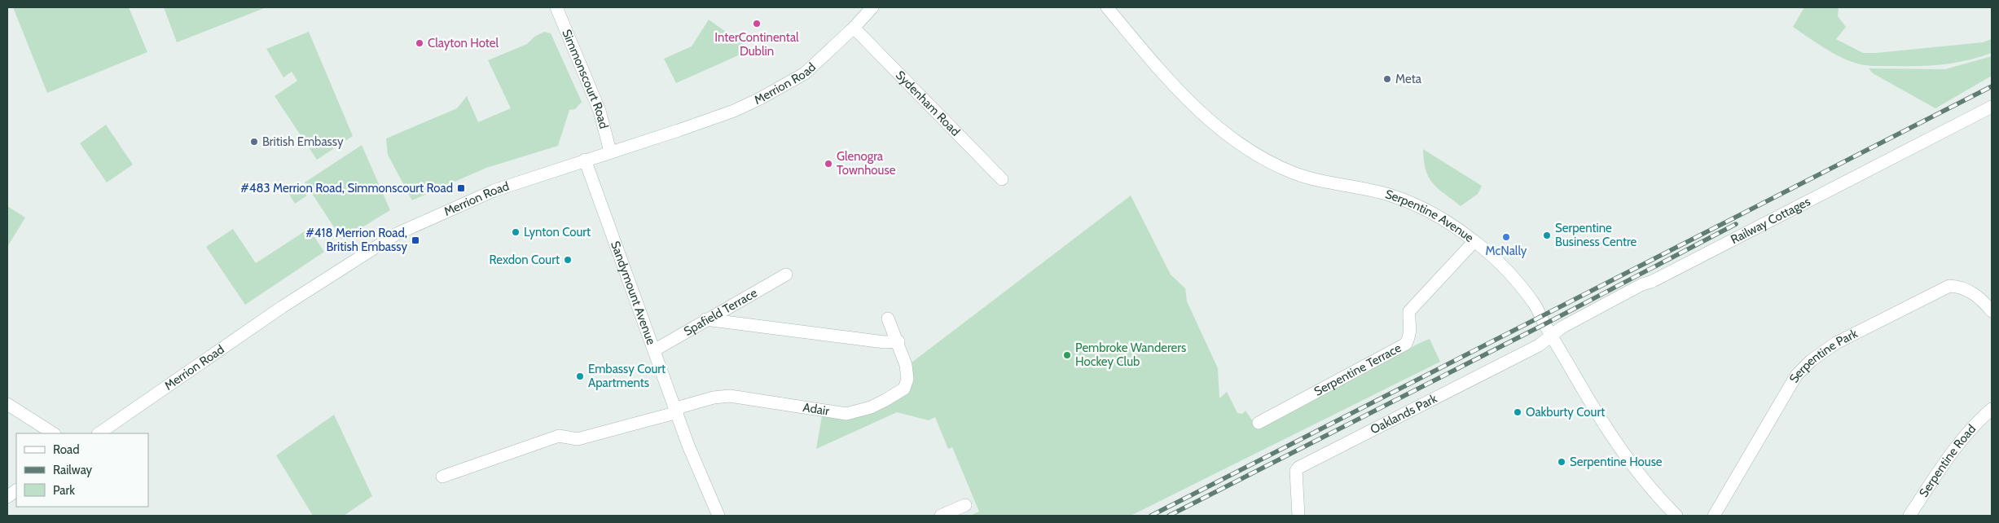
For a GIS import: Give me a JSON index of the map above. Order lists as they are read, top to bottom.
{
  "streets": {
    "street": [
      "Simmonscourt Road",
      "Merrion Road",
      "Sydenham Road",
      "Serpentine Avenue",
      "Railway Cottages",
      "Sandymount Avenue",
      "Spafield Terrace",
      "Serpentine Park",
      "Serpentine Terrace",
      "Adair",
      "Oaklands Park",
      "Serpentine Road"
    ]
  },
  "crossings": [
    ["Simmonscourt Road", "Merrion Road"],
    ["Merrion Road", "Sydenham Road"],
    ["Merrion Road", "Sandymount Avenue"],
    ["Serpentine Avenue", "Railway Cottages"],
    ["Serpentine Avenue", "Serpentine Terrace"],
    ["Serpentine Avenue", "Oaklands Park"],
    ["Railway Cottages", "Oaklands Park"],
    ["Sandymount Avenue", "Spafield Terrace"],
    ["Sandymount Avenue", "Adair"]
  ],
  "places": {
    "other": [
      "InterContinental Dublin",
      "Clayton Hotel",
      "Meta",
      "British Embassy",
      "Glenogra Townhouse",
      "Lynton Court",
      "Serpentine Business Centre",
      "McNally",
      "Rexdon Court",
      "Pembroke Wanderers Hockey Club",
      "Embassy Court Apartments",
      "Oakburty Court",
      "Serpentine House"
    ],
    "transit": ["#483 Merrion Road, Simmonscourt Road", "#418 Merrion Road, British Embassy"]
  },
  "legend": ["Road", "Railway", "Park"]
}
